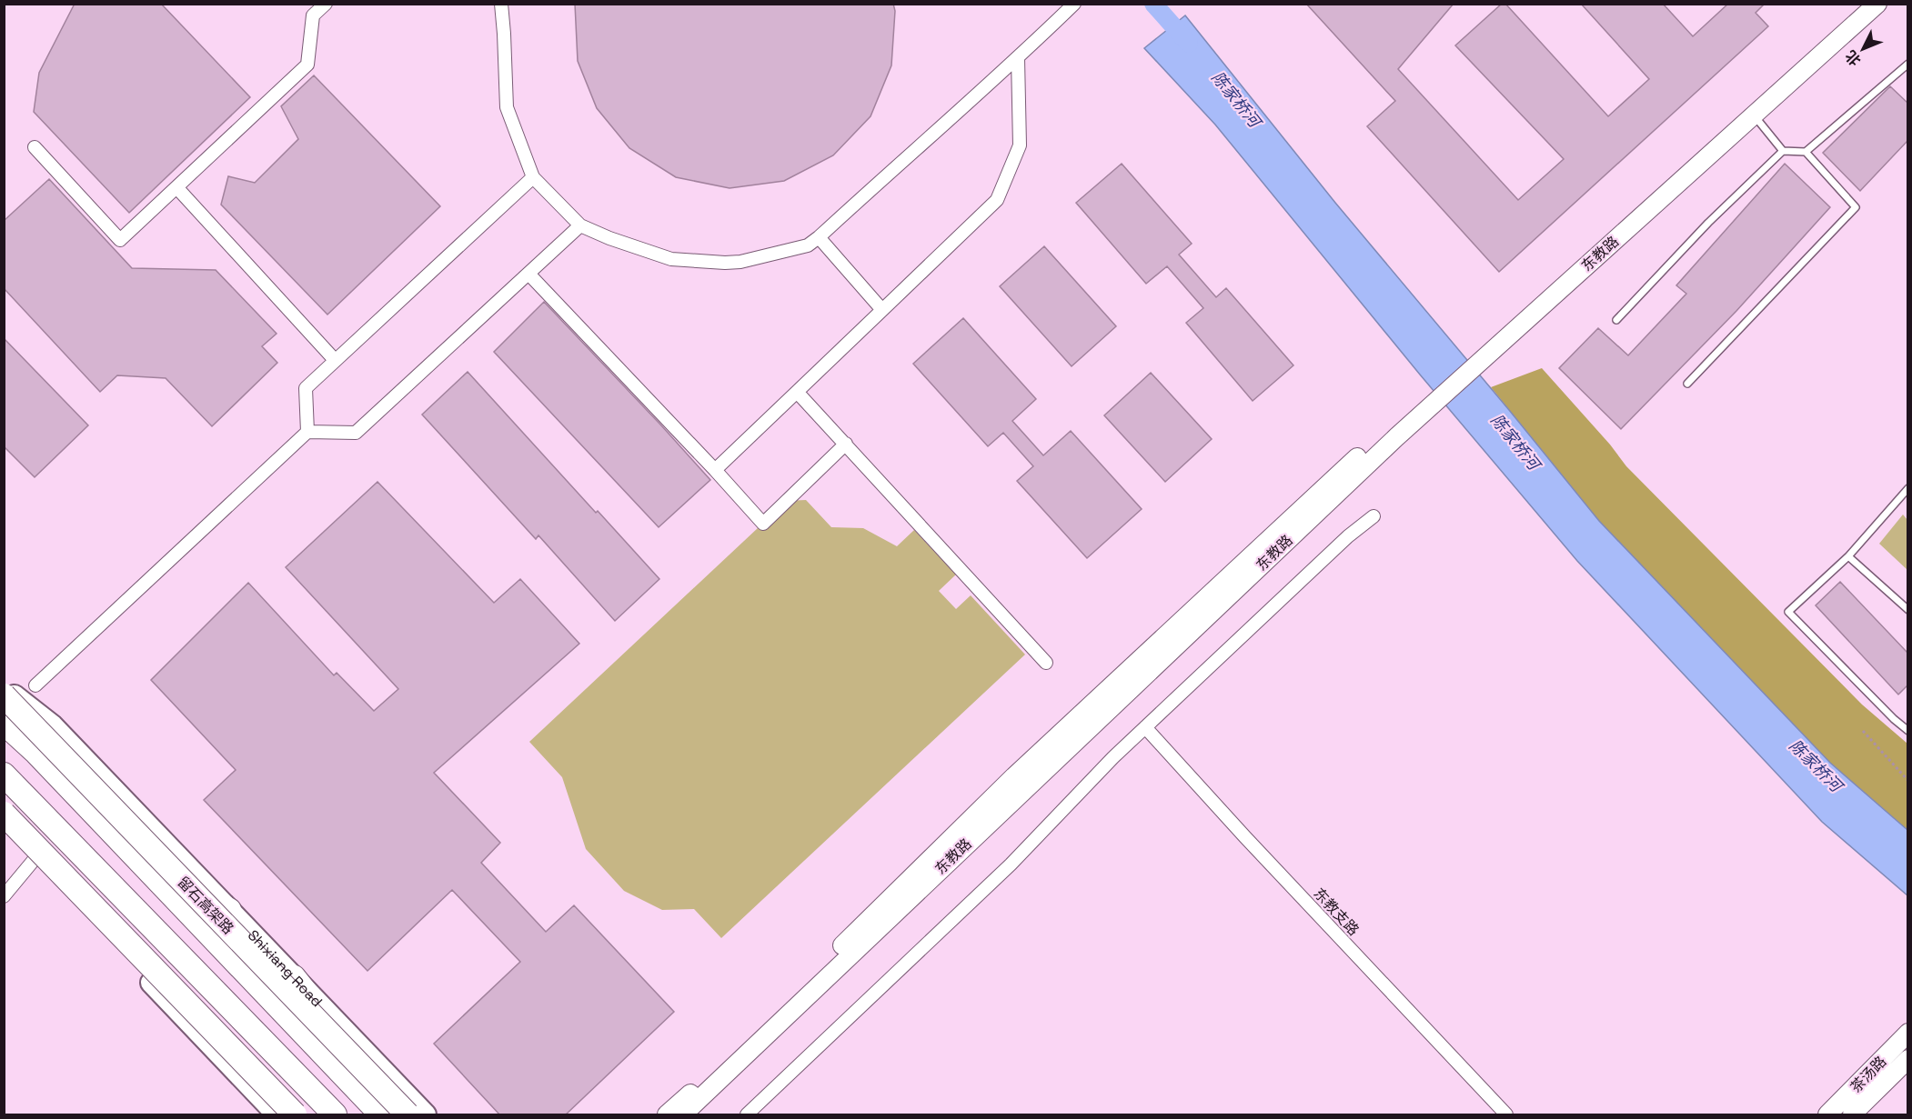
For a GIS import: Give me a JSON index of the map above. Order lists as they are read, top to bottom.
{
  "streets": {
    "highway": ["留石高架路"],
    "main road": ["Shixiang Road"],
    "street": ["东教路", "东教支路", "茶汤路"]
  },
  "water": ["陈家桥河"],
  "north": "bottom left"
}
